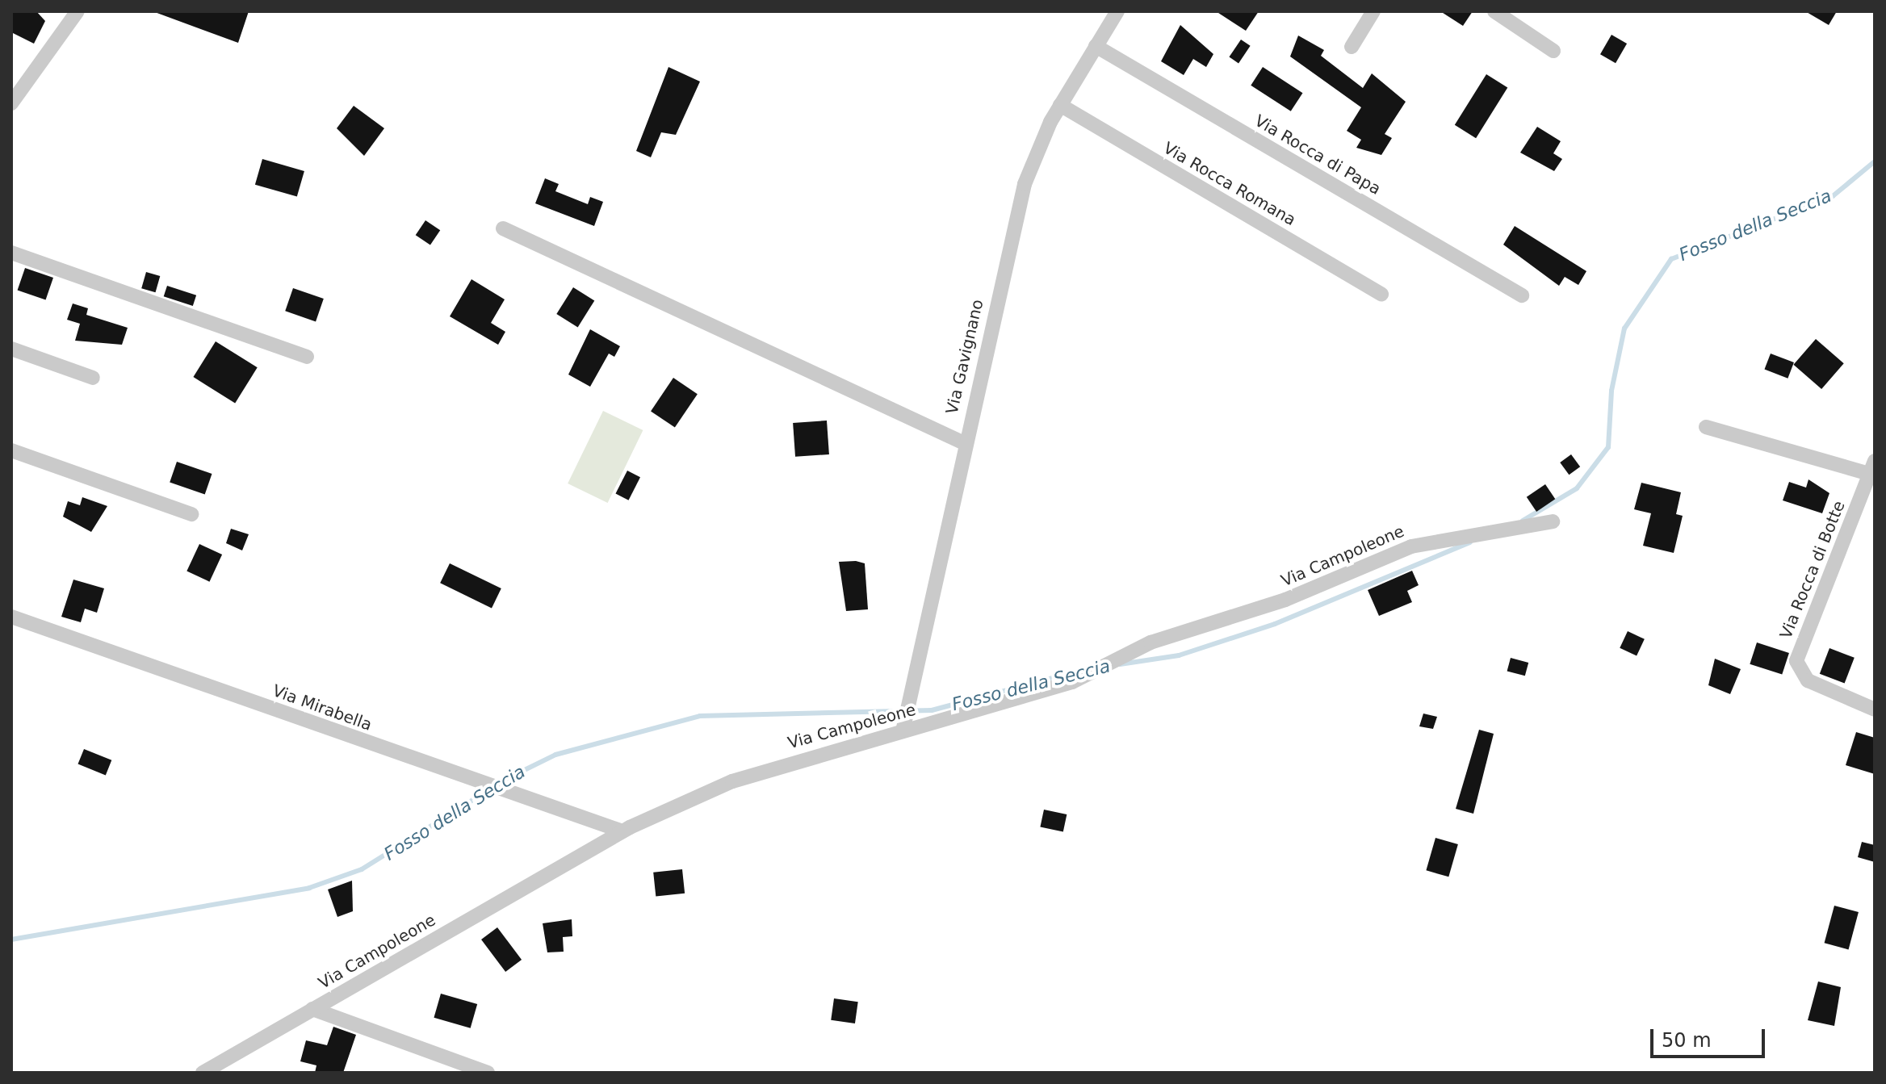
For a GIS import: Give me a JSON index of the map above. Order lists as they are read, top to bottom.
{
  "streets": {
    "street": [
      "Via Rocca di Papa",
      "Via Rocca Romana",
      "Via Gavignano",
      "Via Campoleone",
      "Via Rocca di Botte",
      "Via Mirabella"
    ]
  },
  "crossings": [
    ["Via Rocca di Papa", "Via Gavignano"],
    ["Via Rocca Romana", "Via Gavignano"],
    ["Via Gavignano", "Via Campoleone"],
    ["Via Campoleone", "Via Mirabella"]
  ],
  "water": ["Fosso della Seccia"],
  "scale_bar": "50 m"
}
